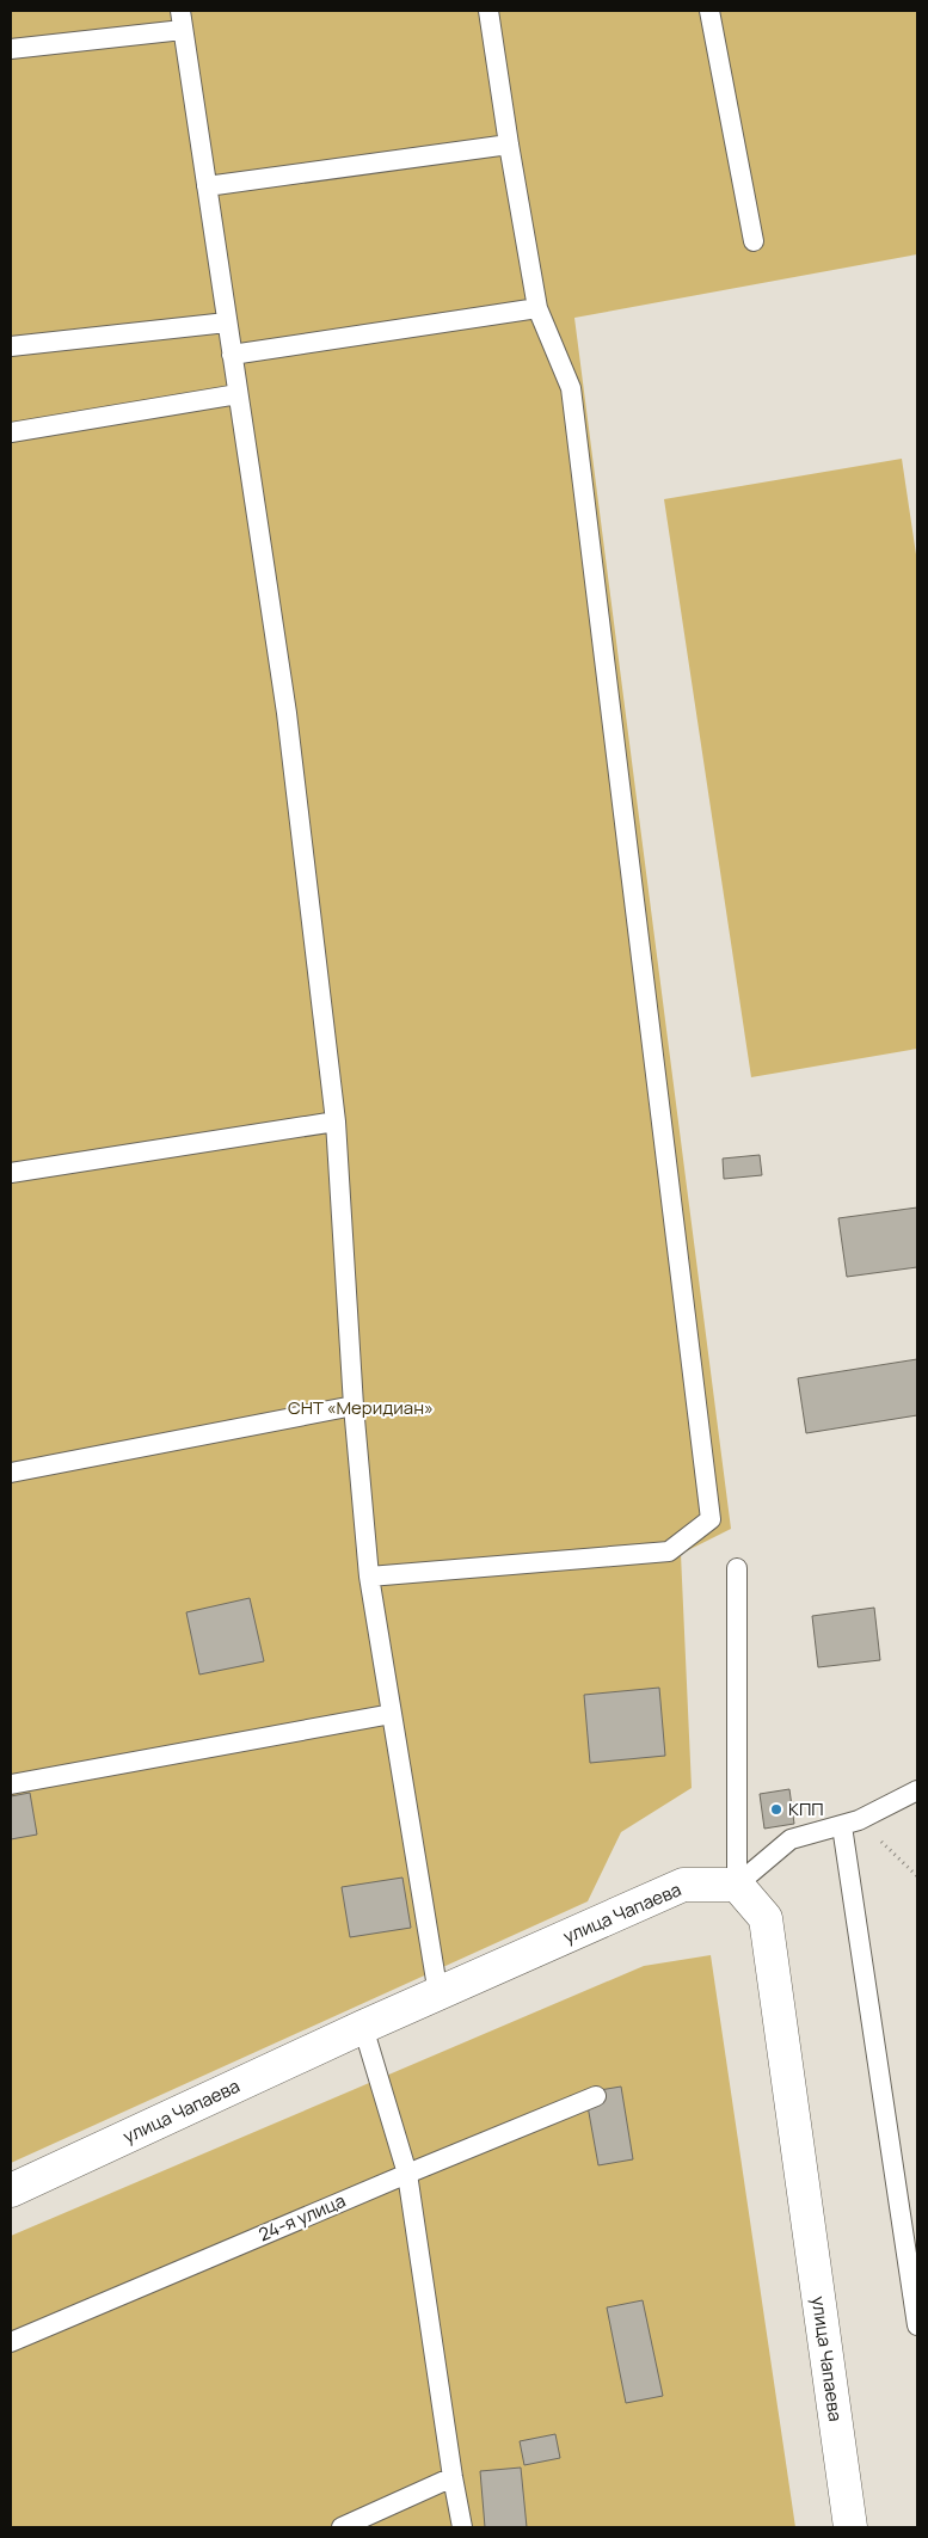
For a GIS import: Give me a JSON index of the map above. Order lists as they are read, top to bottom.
{
  "streets": {
    "street": ["улица Чапаева"],
    "lane": ["24-я улица"]
  },
  "parks": ["СНТ «Меридиан»"],
  "places": ["КПП"]
}
